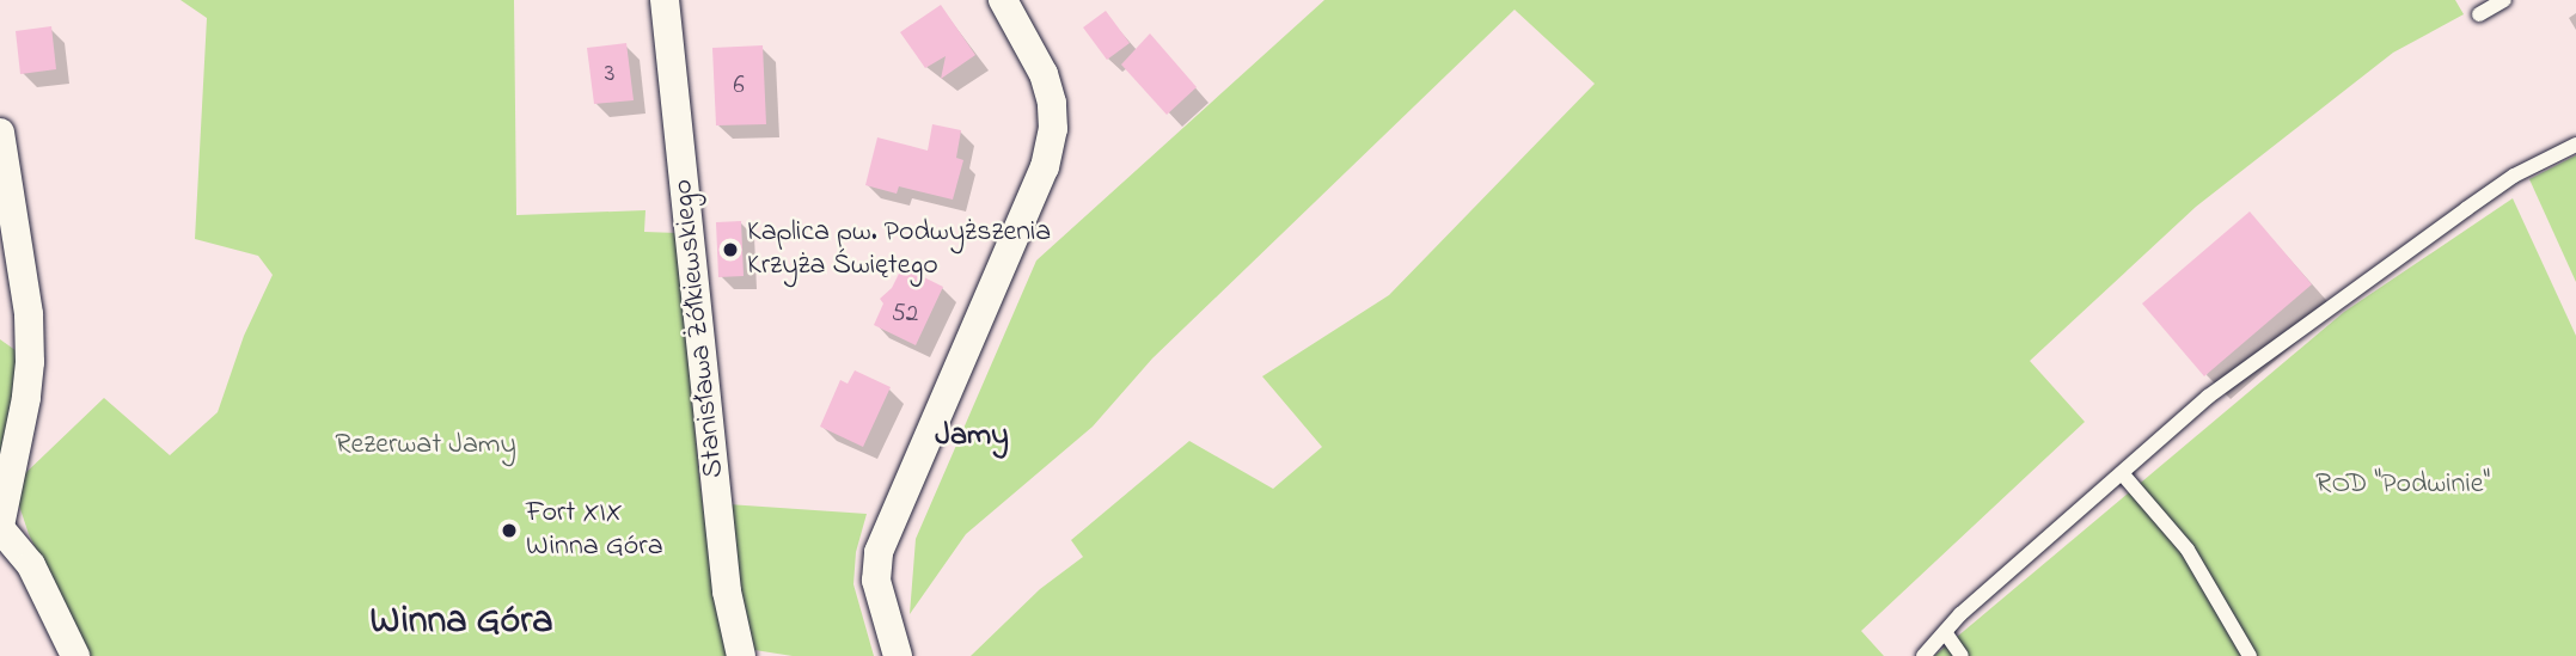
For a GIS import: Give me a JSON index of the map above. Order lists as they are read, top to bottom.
{
  "streets": {
    "street": ["Stanisława Żółkiewskiego"]
  },
  "districts": ["Jamy", "Winna Góra"],
  "parks": ["Rezerwat Jamy", "ROD \"Podwinie\""],
  "places": ["Kaplica pw. Podwyższenia Krzyża Świętego", "Fort XIX Winna Góra"],
  "house_numbers": ["3", "6", "52"]
}
